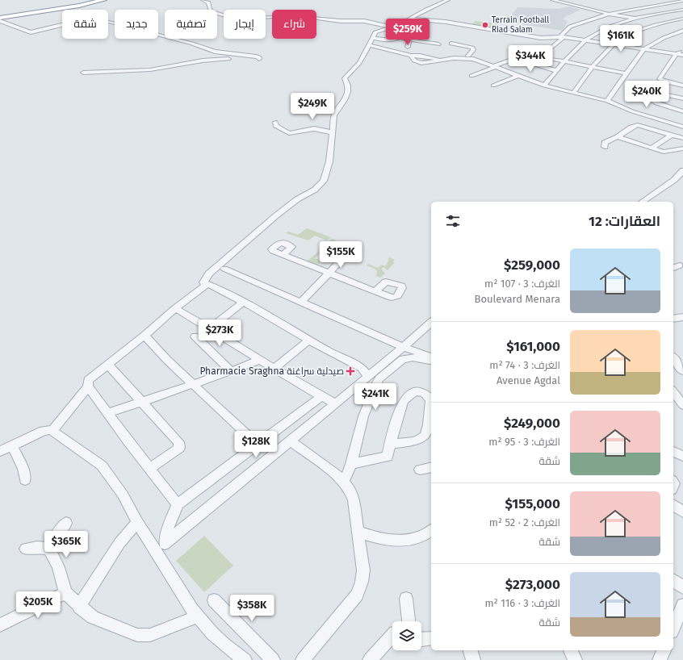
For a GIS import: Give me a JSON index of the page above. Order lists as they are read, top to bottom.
{
  "places": {
    "other": ["Terrain Football Riad Salam"],
    "health": ["Pharmacie Sraghna صيدلية سراغنة"]
  },
  "page": {
    "chip": [
      "شراء",
      "إيجار",
      "تصفية",
      "جديد",
      "شقة"
    ],
    "price": [
      "$259K",
      "$161K",
      "$344K",
      "$240K",
      "$249K",
      "$155K",
      "$273K",
      "$241K",
      "$128K",
      "$365K",
      "$205K",
      "$358K"
    ],
    "heading": "العقارات: 12",
    "list": [
      {
        "name": "$259,000",
        "note": "الغرف: 3 · 107 m² · Boulevard Menara"
      },
      {
        "name": "$161,000",
        "note": "الغرف: 3 · 74 m² · Avenue Agdal"
      },
      {
        "name": "$249,000",
        "note": "الغرف: 3 · 95 m² · شقة"
      },
      {
        "name": "$155,000",
        "note": "الغرف: 2 · 52 m² · شقة"
      },
      {
        "name": "$273,000",
        "note": "الغرف: 3 · 116 m² · شقة"
      }
    ]
  }
}
